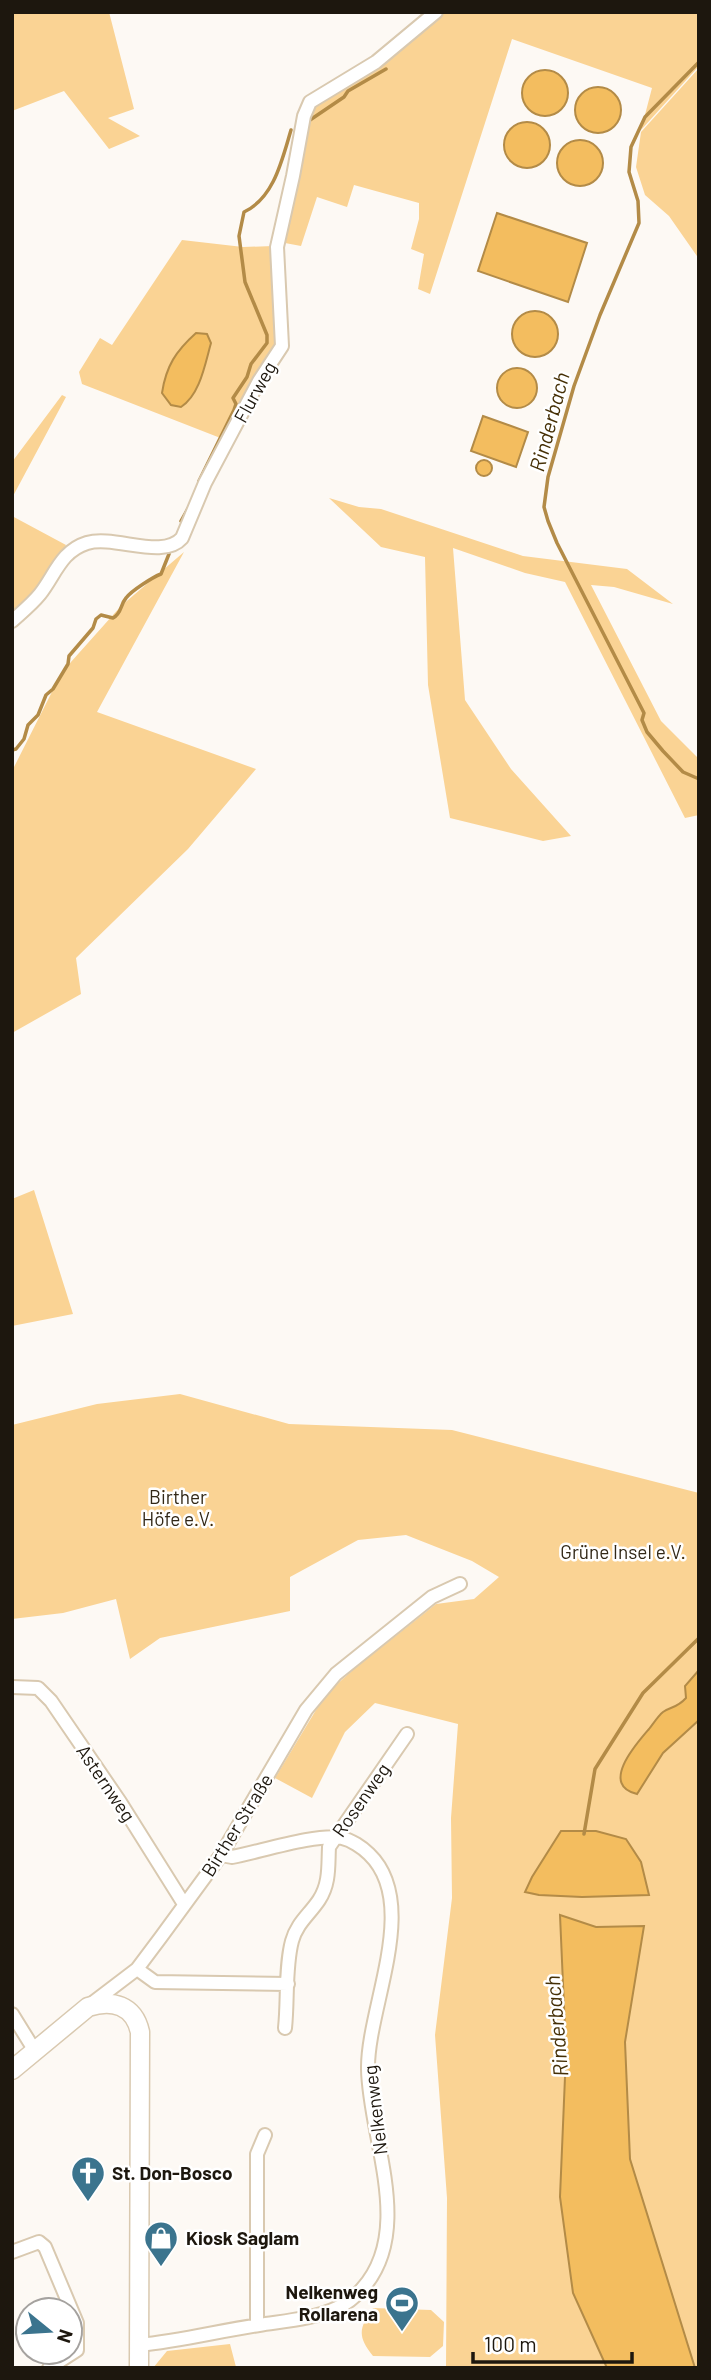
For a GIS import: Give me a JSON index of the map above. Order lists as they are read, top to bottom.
{
  "streets": {
    "street": [
      "Flurweg",
      "Asternweg",
      "Rosenweg",
      "Birther Straße",
      "Nelkenweg"
    ]
  },
  "crossings": [
    ["Asternweg", "Birther Straße"],
    ["Rosenweg", "Nelkenweg"]
  ],
  "water": ["Rinderbach"],
  "parks": ["Birther Höfe e.V.", "Grüne Insel e.V."],
  "places": {
    "church": ["St. Don-Bosco"],
    "shop": ["Kiosk Saglam"],
    "sports": ["Nelkenweg Rollarena"]
  },
  "scale_bar": "100 m",
  "north": "right"
}
